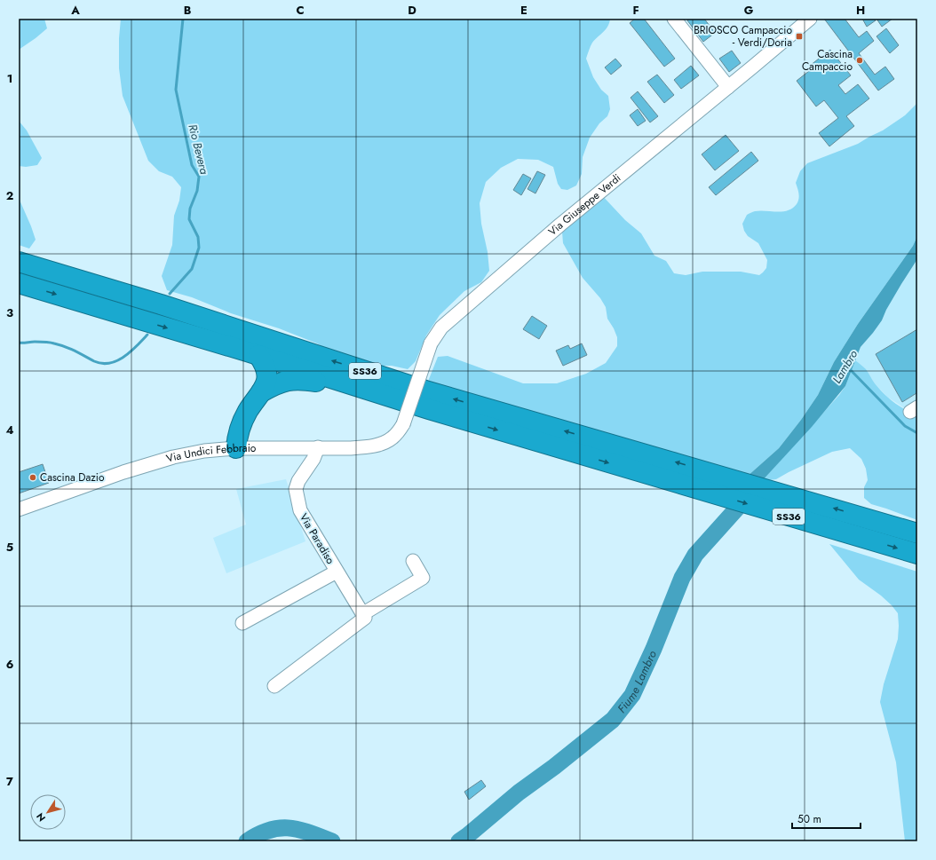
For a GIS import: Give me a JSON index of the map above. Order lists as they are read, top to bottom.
{
  "streets": {
    "highway": ["SS36"],
    "street": ["Via Giuseppe Verdi", "Via Undici Febbraio", "Via Paradiso"]
  },
  "crossings": [
    ["Via Giuseppe Verdi", "Via Undici Febbraio"],
    ["Via Undici Febbraio", "Via Paradiso"]
  ],
  "water": ["Rio Bevera", "Lambro", "Fiume Lambro"],
  "places": {
    "transit": ["BRIOSCO Campaccio - Verdi/Doria"],
    "other": ["Cascina Campaccio", "Cascina Dazio"]
  },
  "scale_bar": "50 m",
  "north": "bottom left",
  "grid": {
    "columns": [
      "A",
      "B",
      "C",
      "D",
      "E",
      "F",
      "G",
      "H"
    ],
    "rows": [
      "1",
      "2",
      "3",
      "4",
      "5",
      "6",
      "7"
    ]
  }
}
